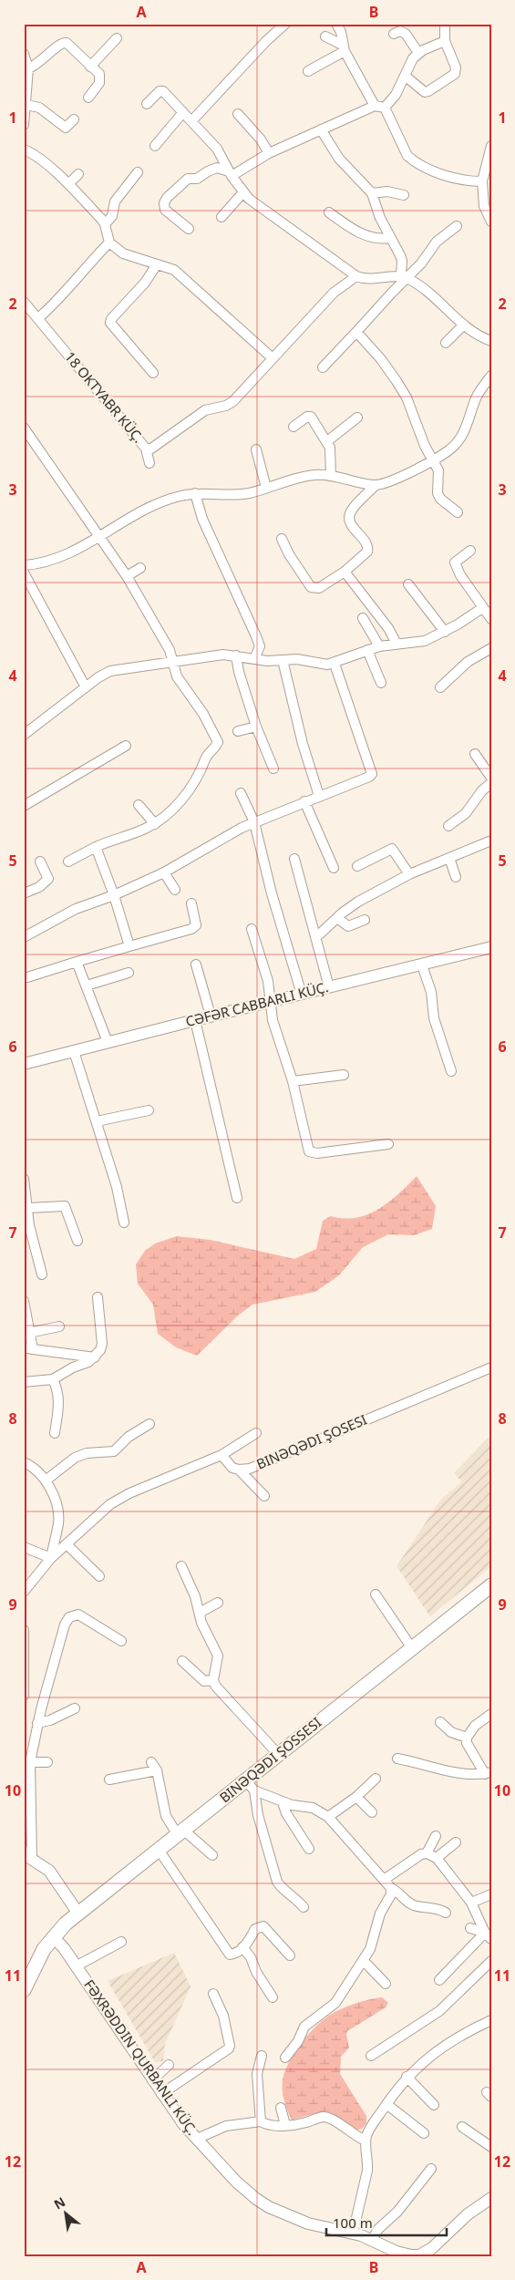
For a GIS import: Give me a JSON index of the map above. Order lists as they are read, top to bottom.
{
  "streets": {
    "main road": ["BINƏQƏDI ŞOSSESI"],
    "street": ["18 OKTYABR KÜÇ.", "BINƏQƏDI ŞOSESI"]
  },
  "scale_bar": "100 m",
  "north": "top left",
  "grid": {
    "columns": ["A", "B"],
    "rows": [
      "1",
      "2",
      "3",
      "4",
      "5",
      "6",
      "7",
      "8",
      "9",
      "10",
      "11",
      "12"
    ]
  }
}
